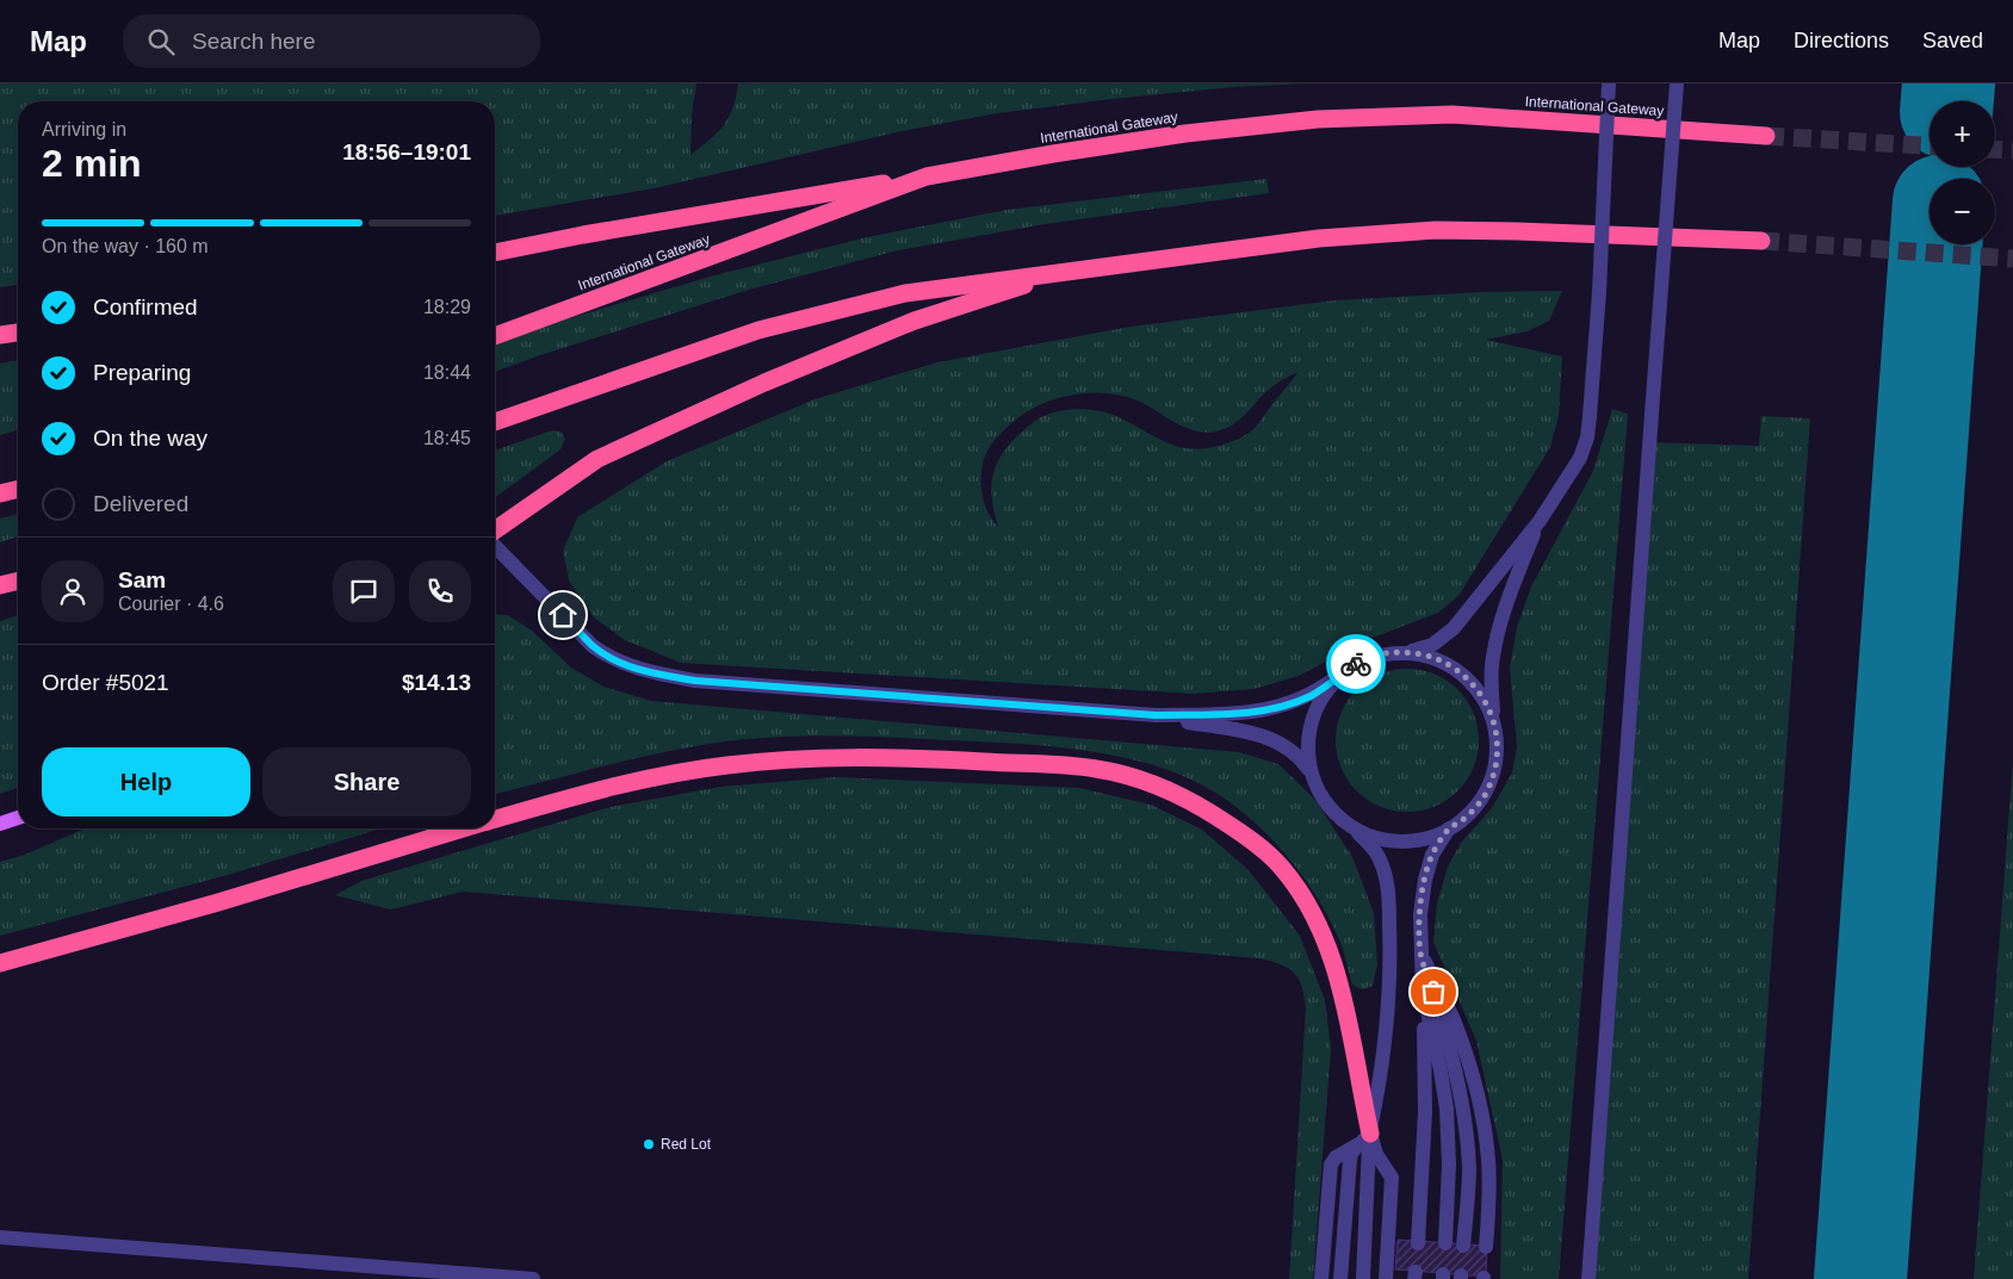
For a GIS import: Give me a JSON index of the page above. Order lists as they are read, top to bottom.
{
  "streets": {
    "highway": ["International Gateway"]
  },
  "places": ["Red Lot"],
  "page": {
    "header": "Map",
    "search": "Search here",
    "nav": ["Map", "Directions", "Saved"],
    "map_buttons": ["+", "−"],
    "heading": ["2 min", "Arriving in", "18:56–19:01"],
    "panel": [
      "Sam",
      "Courier · 4.6",
      "Order #5021",
      "$14.13"
    ],
    "bar": "On the way · 160 m",
    "list": [
      ["Confirmed", "18:29"],
      ["Preparing", "18:44"],
      ["On the way", "18:45"],
      "Delivered"
    ],
    "buttons": ["Help", "Share"]
  }
}
